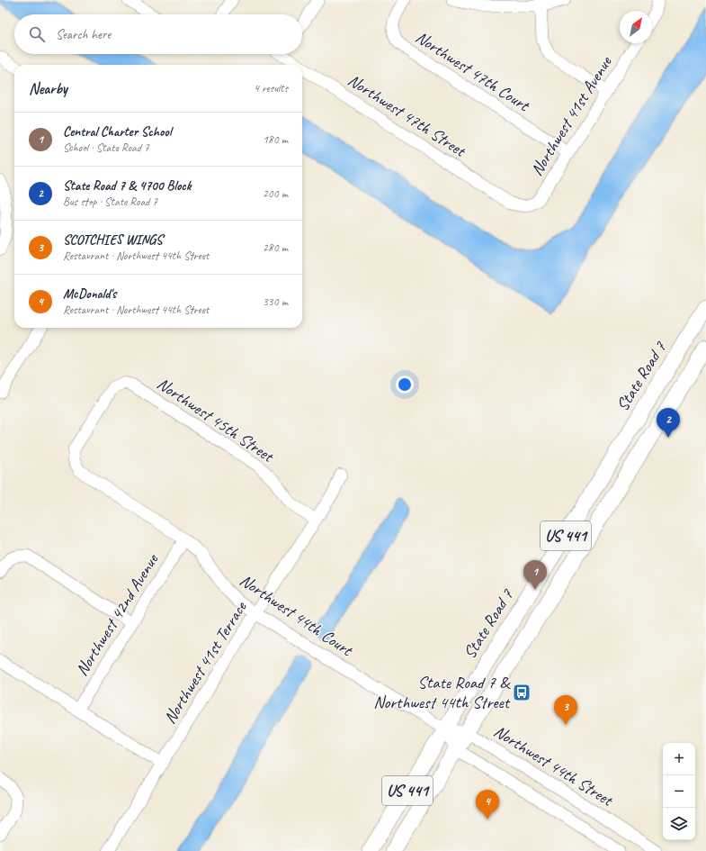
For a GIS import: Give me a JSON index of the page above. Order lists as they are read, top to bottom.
{
  "streets": {
    "main road": ["State Road 7", "US 441"],
    "street": [
      "Northwest 47th Court",
      "Northwest 47th Street",
      "Northwest 41st Avenue",
      "Northwest 45th Street",
      "Northwest 42nd Avenue",
      "Northwest 44th Court",
      "Northwest 41st Terrace",
      "Northwest 44th Street"
    ]
  },
  "crossings": [
    ["Northwest 47th Court", "Northwest 41st Avenue"],
    ["Northwest 47th Street", "Northwest 41st Avenue"],
    ["State Road 7", "Northwest 44th Court"],
    ["State Road 7", "Northwest 44th Street"],
    ["Northwest 45th Street", "Northwest 44th Court"],
    ["Northwest 45th Street", "Northwest 41st Terrace"],
    ["US 441", "Northwest 44th Street"],
    ["Northwest 42nd Avenue", "Northwest 44th Court"],
    ["Northwest 44th Court", "Northwest 41st Terrace"],
    ["Northwest 44th Court", "Northwest 44th Street"]
  ],
  "places": {
    "bus stop": ["State Road 7 & Northwest 44th Street"]
  },
  "north": "top right",
  "page": {
    "search": "Search here",
    "heading": ["Nearby", "4 results"],
    "list": [
      {
        "mark": "1",
        "name": "Central Charter School",
        "note": "School · State Road 7",
        "value": "180 m"
      },
      {
        "mark": "2",
        "name": "State Road 7 & 4700 Block",
        "note": "Bus stop · State Road 7",
        "value": "200 m"
      },
      {
        "mark": "3",
        "name": "SCOTCHIES WINGS",
        "note": "Restaurant · Northwest 44th Street",
        "value": "280 m"
      },
      {
        "mark": "4",
        "name": "McDonald's",
        "note": "Restaurant · Northwest 44th Street",
        "value": "330 m"
      }
    ],
    "pins": [
      "2",
      "1",
      "3",
      "4"
    ],
    "map_buttons": ["+", "−"]
  }
}
